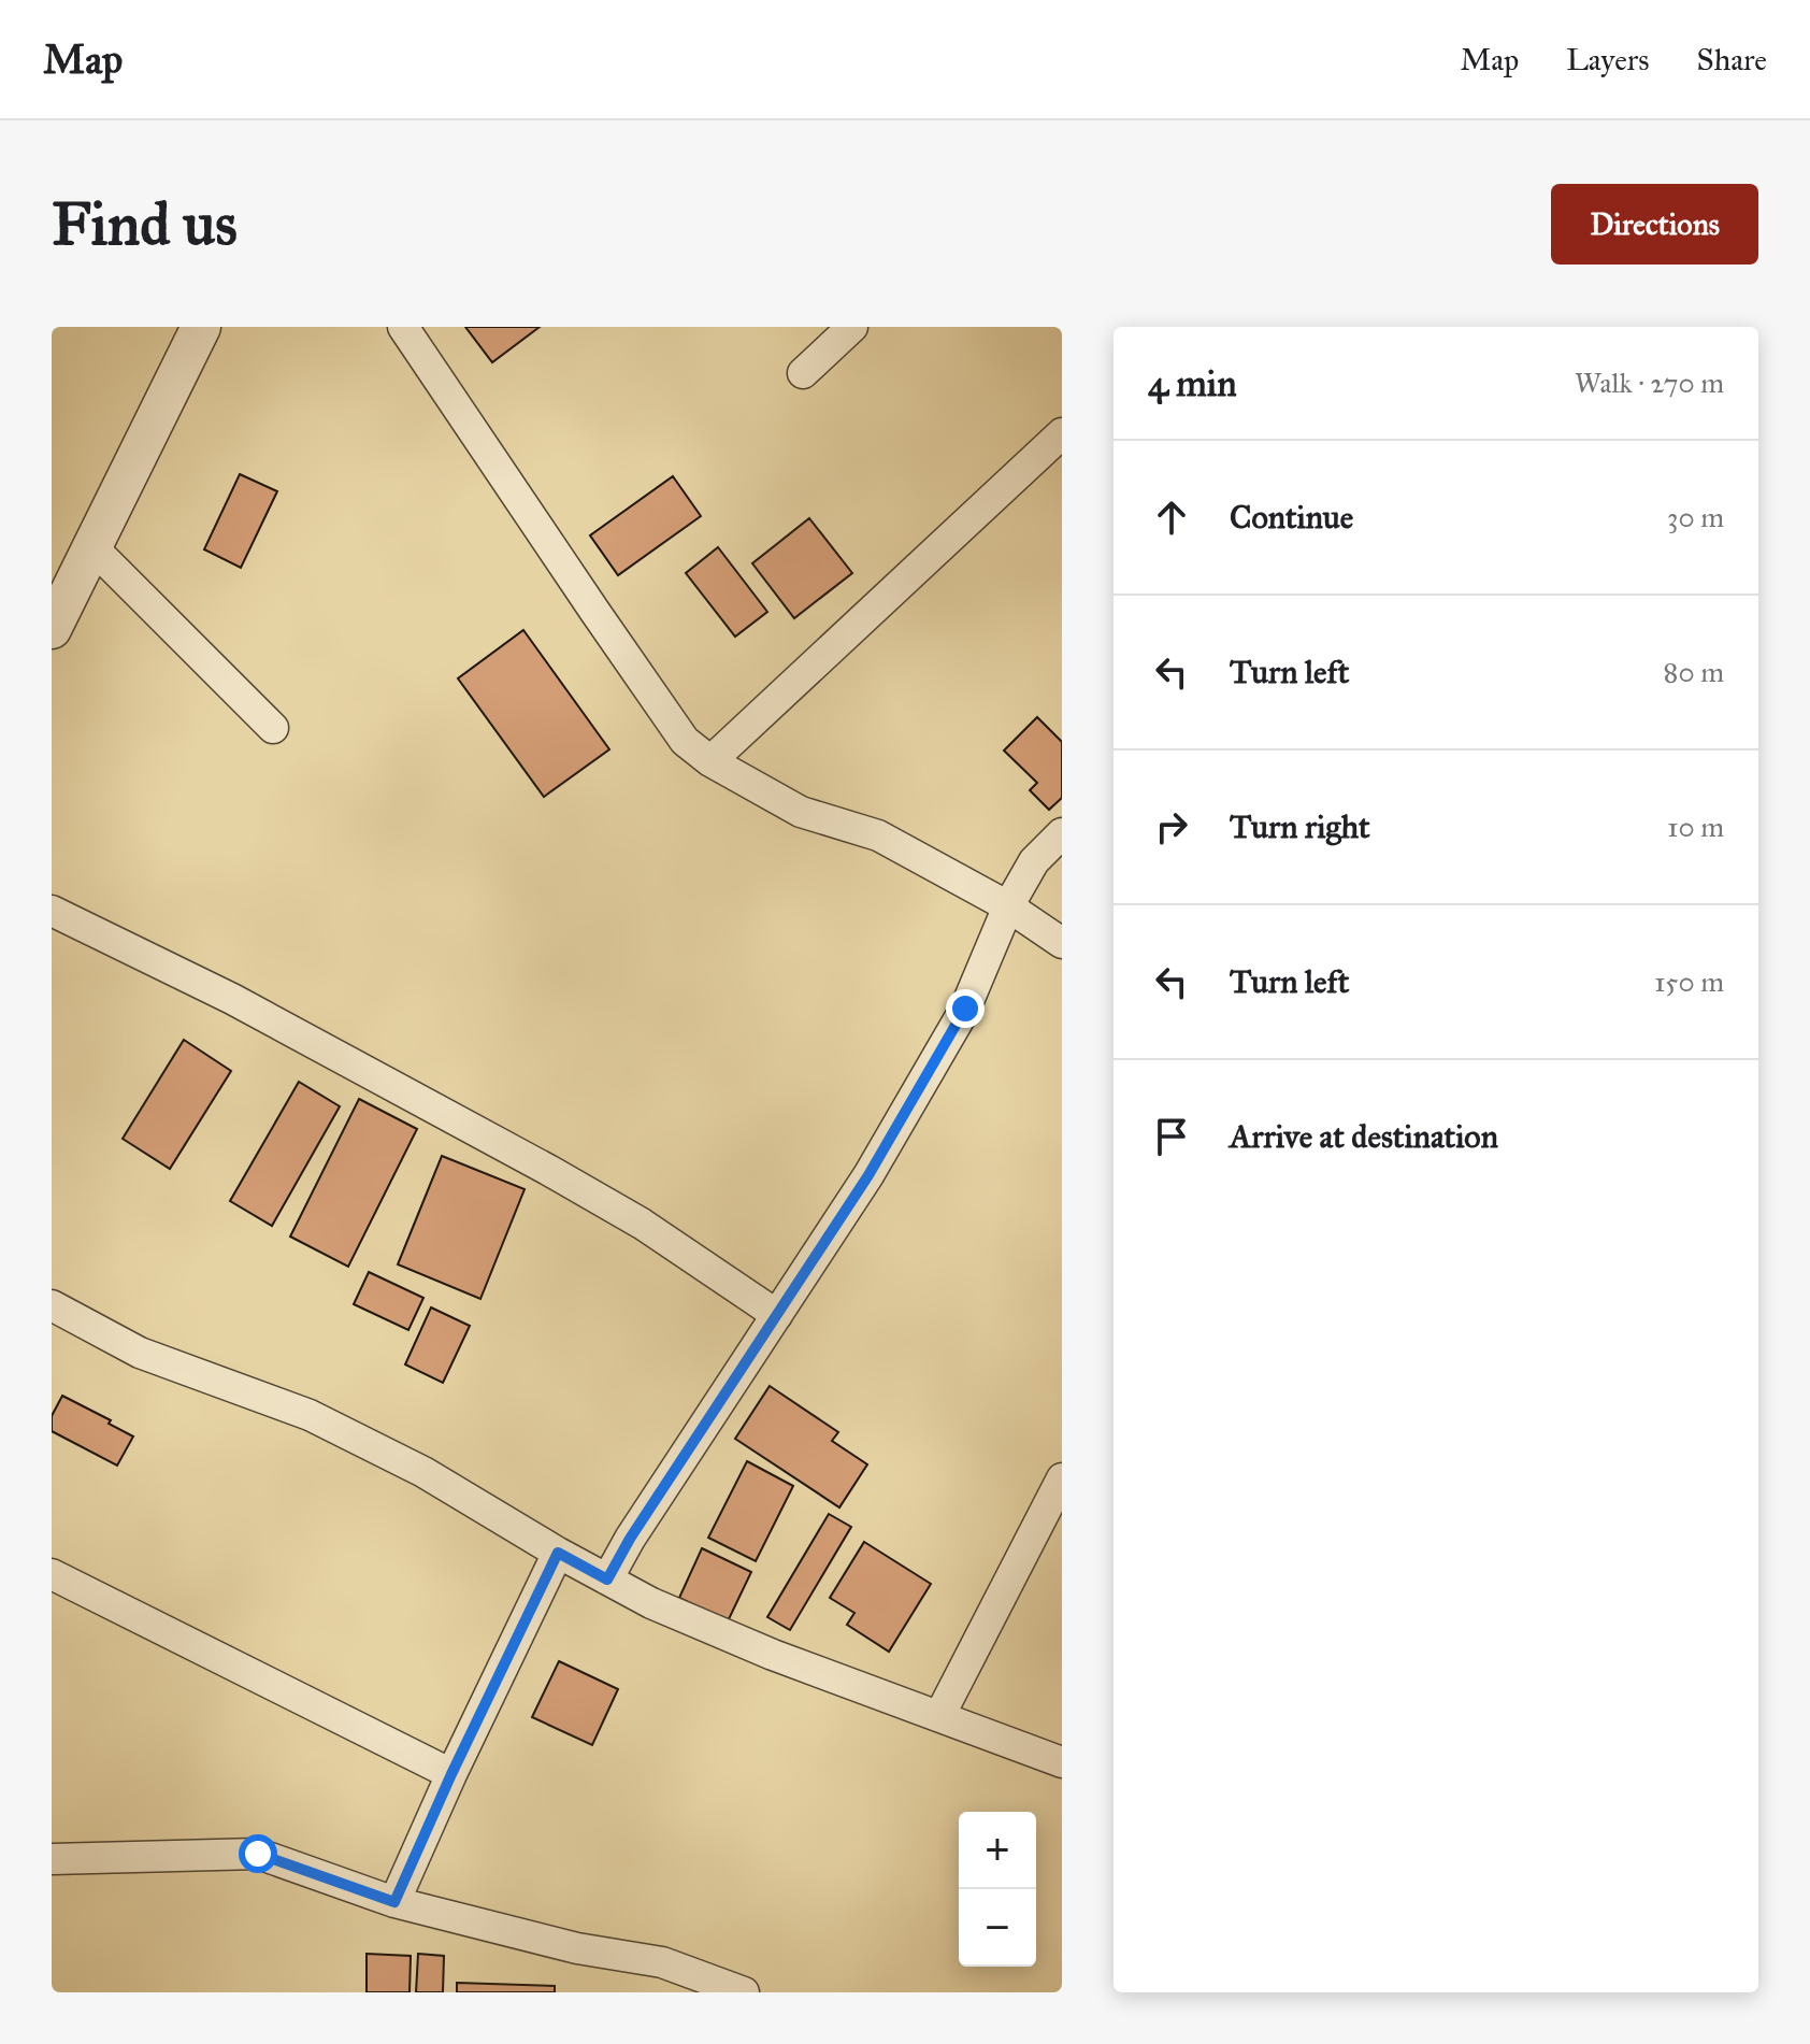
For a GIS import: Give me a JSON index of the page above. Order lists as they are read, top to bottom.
{
  "page": {
    "header": "Map",
    "nav": ["Map", "Layers", "Share"],
    "buttons": "Directions",
    "title": "Find us",
    "heading": ["4 min", "Walk · 270 m"],
    "list": [
      ["Continue", "30 m"],
      ["Turn left", "80 m"],
      ["Turn right", "10 m"],
      ["Turn left", "150 m"],
      "Arrive at destination"
    ],
    "map_buttons": ["+", "−"]
  }
}
